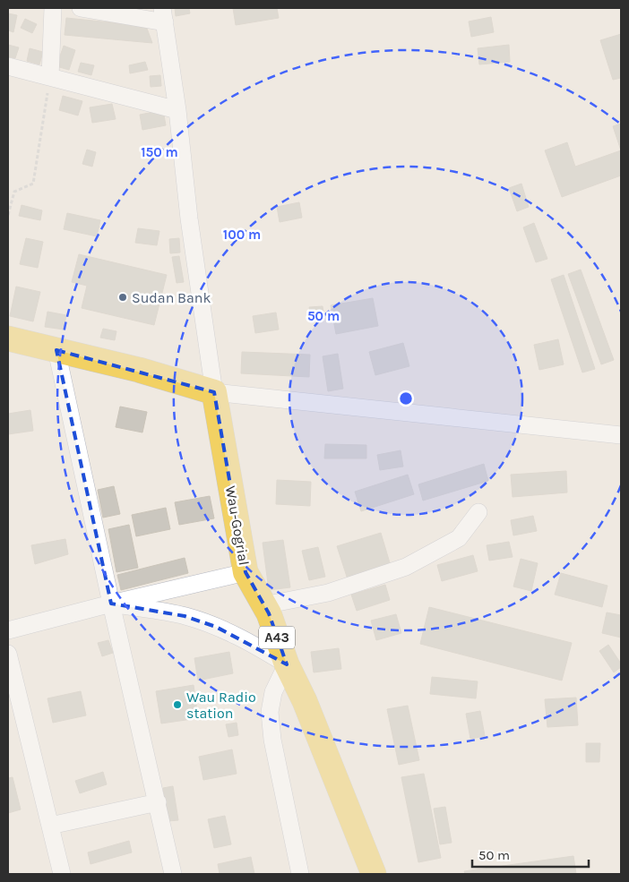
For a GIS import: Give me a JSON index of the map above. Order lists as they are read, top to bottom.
{
  "streets": {
    "main road": ["Wau-Gogrial", "A43"]
  },
  "places": ["Sudan Bank", "Wau Radio station"],
  "scale_bar": "50 m",
  "rings": ["150 m", "100 m", "50 m"]
}
